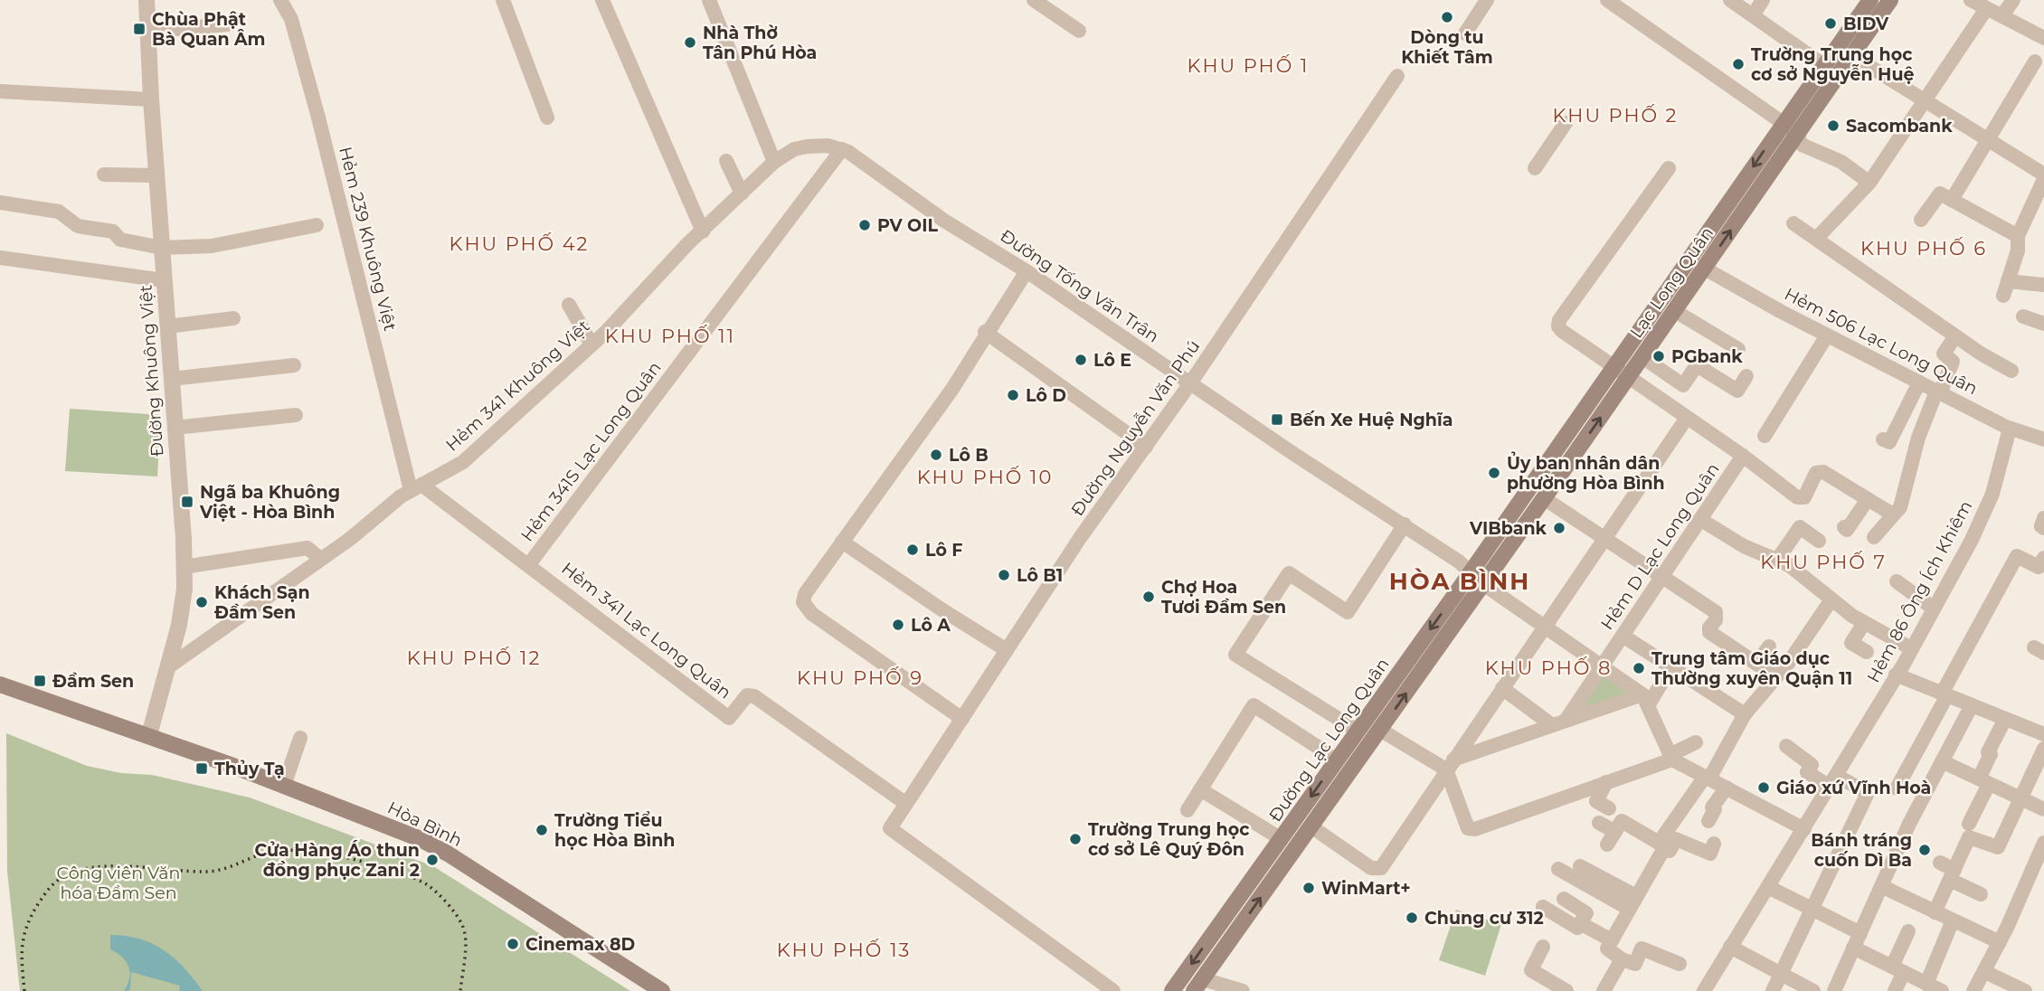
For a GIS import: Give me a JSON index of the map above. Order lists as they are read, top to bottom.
{
  "streets": {
    "main road": ["Lạc Long Quân", "Đường Lạc Long Quân", "Hòa Bình"],
    "street": [
      "Hẻm 239 Khuông Việt",
      "Đường Tống Văn Trân",
      "Hẻm 506 Lạc Long Quân",
      "Đường Khuông Việt",
      "Hẻm 341 Khuông Việt",
      "Đường Nguyễn Văn Phú",
      "Hẻm 341S Lạc Long Quân",
      "Hẻm D Lạc Long Quân",
      "Hẻm 86 Ông Ích Khiêm",
      "Hẻm 341 Lạc Long Quân"
    ]
  },
  "crossings": [
    ["Hẻm 239 Khuông Việt", "Hẻm 341 Khuông Việt"],
    ["Hẻm 239 Khuông Việt", "Hẻm 341 Lạc Long Quân"],
    ["Lạc Long Quân", "Đường Tống Văn Trân"],
    ["Lạc Long Quân", "Hẻm 506 Lạc Long Quân"],
    ["Lạc Long Quân", "Đường Lạc Long Quân"],
    ["Đường Tống Văn Trân", "Hẻm 341 Khuông Việt"],
    ["Đường Tống Văn Trân", "Đường Nguyễn Văn Phú"],
    ["Đường Tống Văn Trân", "Hẻm 341S Lạc Long Quân"],
    ["Đường Tống Văn Trân", "Hẻm D Lạc Long Quân"],
    ["Đường Tống Văn Trân", "Đường Lạc Long Quân"],
    ["Hẻm 506 Lạc Long Quân", "Hẻm 86 Ông Ích Khiêm"],
    ["Đường Khuông Việt", "Hẻm 341 Khuông Việt"],
    ["Đường Khuông Việt", "Hòa Bình"],
    ["Hẻm 341 Khuông Việt", "Hẻm 341S Lạc Long Quân"],
    ["Hẻm 341 Khuông Việt", "Hẻm 341 Lạc Long Quân"],
    ["Đường Nguyễn Văn Phú", "Hẻm 341 Lạc Long Quân"],
    ["Hẻm 341S Lạc Long Quân", "Hẻm 341 Lạc Long Quân"]
  ],
  "districts": [
    "KHU PHỐ 1",
    "KHU PHỐ 2",
    "KHU PHỐ 42",
    "KHU PHỐ 6",
    "KHU PHỐ 11",
    "KHU PHỐ 10",
    "KHU PHỐ 7",
    "HÒA BÌNH",
    "KHU PHỐ 12",
    "KHU PHỐ 8",
    "KHU PHỐ 9",
    "KHU PHỐ 13"
  ],
  "parks": ["Công viên Văn hóa Đầm Sen"],
  "places": {
    "other": [
      "Dòng tu Khiết Tâm",
      "BIDV",
      "Nhà Thờ Tân Phú Hòa",
      "Trường Trung học cơ sở Nguyễn Huệ",
      "Sacombank",
      "PV OIL",
      "PGbank",
      "Lô E",
      "Lô D",
      "Lô B",
      "Ủy ban nhân dân phường Hòa Bình",
      "VIBbank",
      "Lô F",
      "Lô B1",
      "Chợ Hoa Tươi Đầm Sen",
      "Khách Sạn Đầm Sen",
      "Lô A",
      "Trung tâm Giáo dục Thường xuyên Quận 11",
      "Giáo xứ Vĩnh Hoà",
      "Trường Tiểu học Hòa Bình",
      "Trường Trung học cơ sở Lê Quý Đôn",
      "Bánh tráng cuốn Dì Ba",
      "Cửa Hàng Áo thun đồng phục Zani 2",
      "WinMart+",
      "Chung cư 312",
      "Cinemax 8D"
    ],
    "transit": [
      "Chùa Phật Bà Quan Âm",
      "Bến Xe Huệ Nghĩa",
      "Ngã ba Khuông Việt - Hòa Bình",
      "Đầm Sen",
      "Thủy Tạ"
    ]
  }
}
